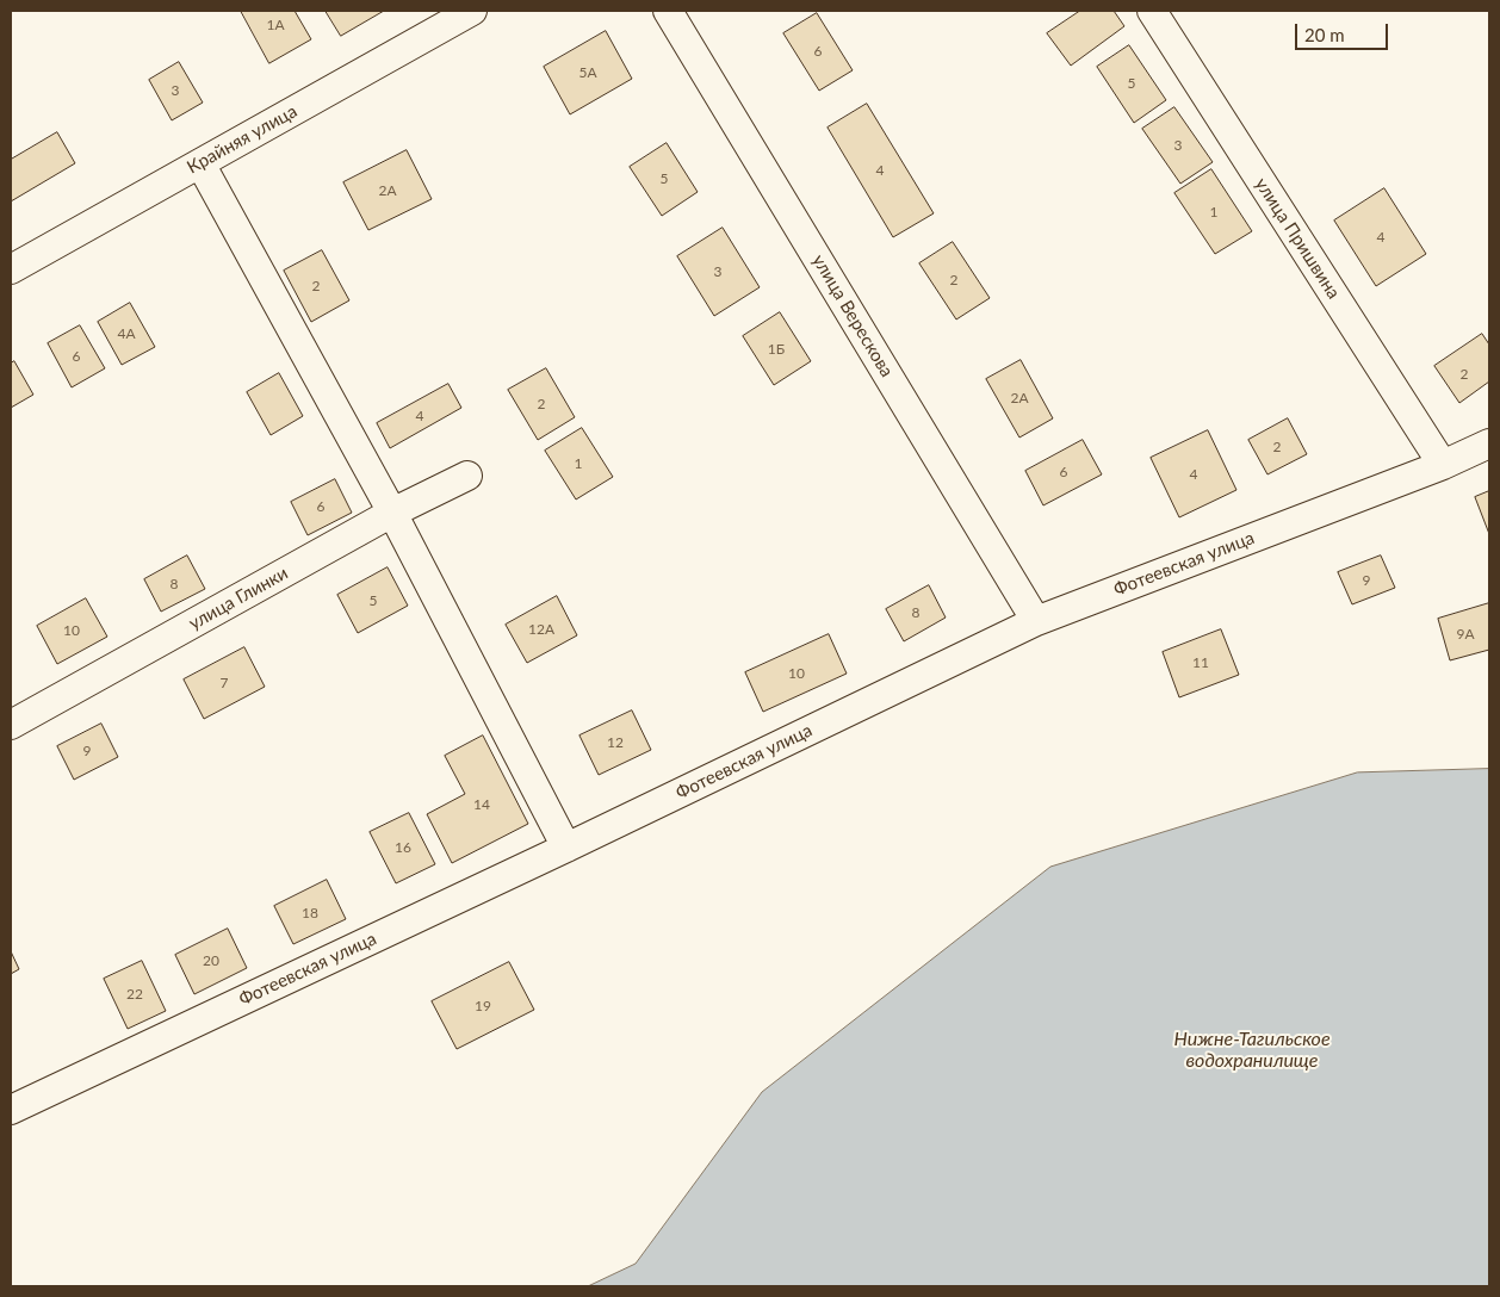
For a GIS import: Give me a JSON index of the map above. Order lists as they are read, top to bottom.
{
  "streets": {
    "street": [
      "Крайняя улица",
      "улица Пришвина",
      "улица Верескова",
      "Фотеевская улица",
      "улица Глинки"
    ]
  },
  "crossings": [
    ["улица Пришвина", "Фотеевская улица"],
    ["улица Верескова", "Фотеевская улица"]
  ],
  "water": ["Нижне-Тагильское водохранилище"],
  "house_numbers": [
    "1А",
    "6",
    "5А",
    "5",
    "3",
    "3",
    "4",
    "5",
    "2А",
    "1",
    "4",
    "3",
    "2",
    "2",
    "4А",
    "1Б",
    "6",
    "2",
    "2А",
    "2",
    "4",
    "2",
    "1",
    "6",
    "4",
    "6",
    "9",
    "8",
    "5",
    "8",
    "12А",
    "10",
    "9А",
    "11",
    "10",
    "7",
    "12",
    "9",
    "14",
    "16",
    "18",
    "20",
    "22",
    "19"
  ],
  "scale_bar": "20 m"
}
